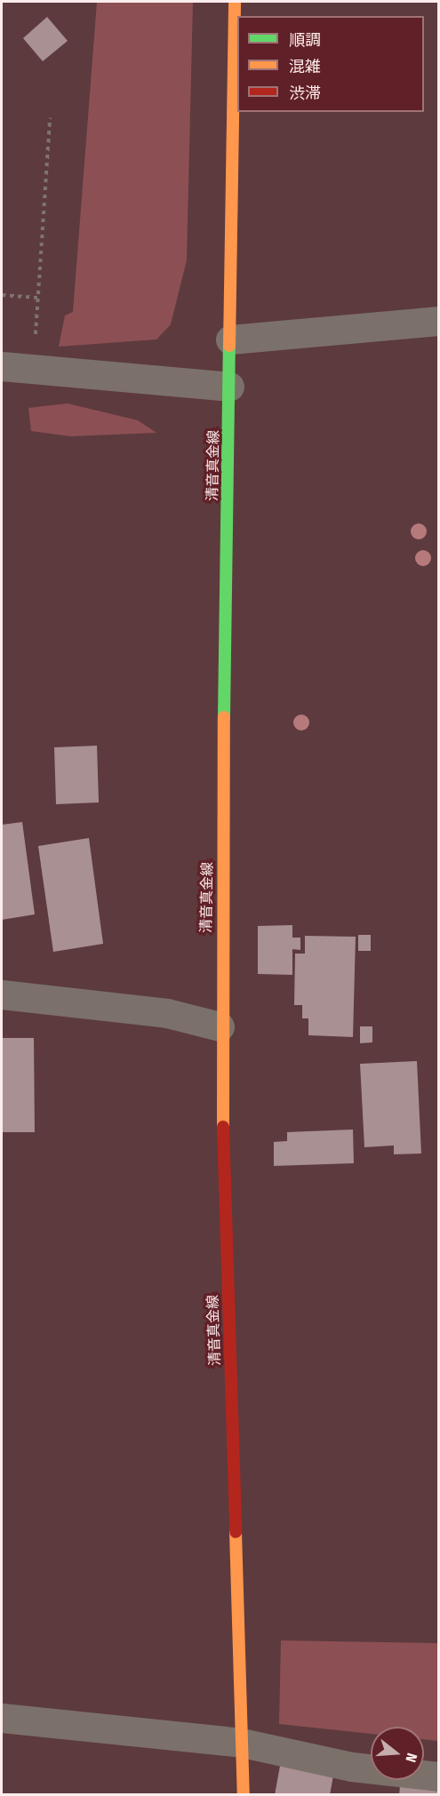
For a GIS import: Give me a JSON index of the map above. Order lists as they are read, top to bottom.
{
  "streets": {
    "main road": ["清音真金線"]
  },
  "legend": ["順調", "混雑", "渋滞"],
  "north": "right"
}
